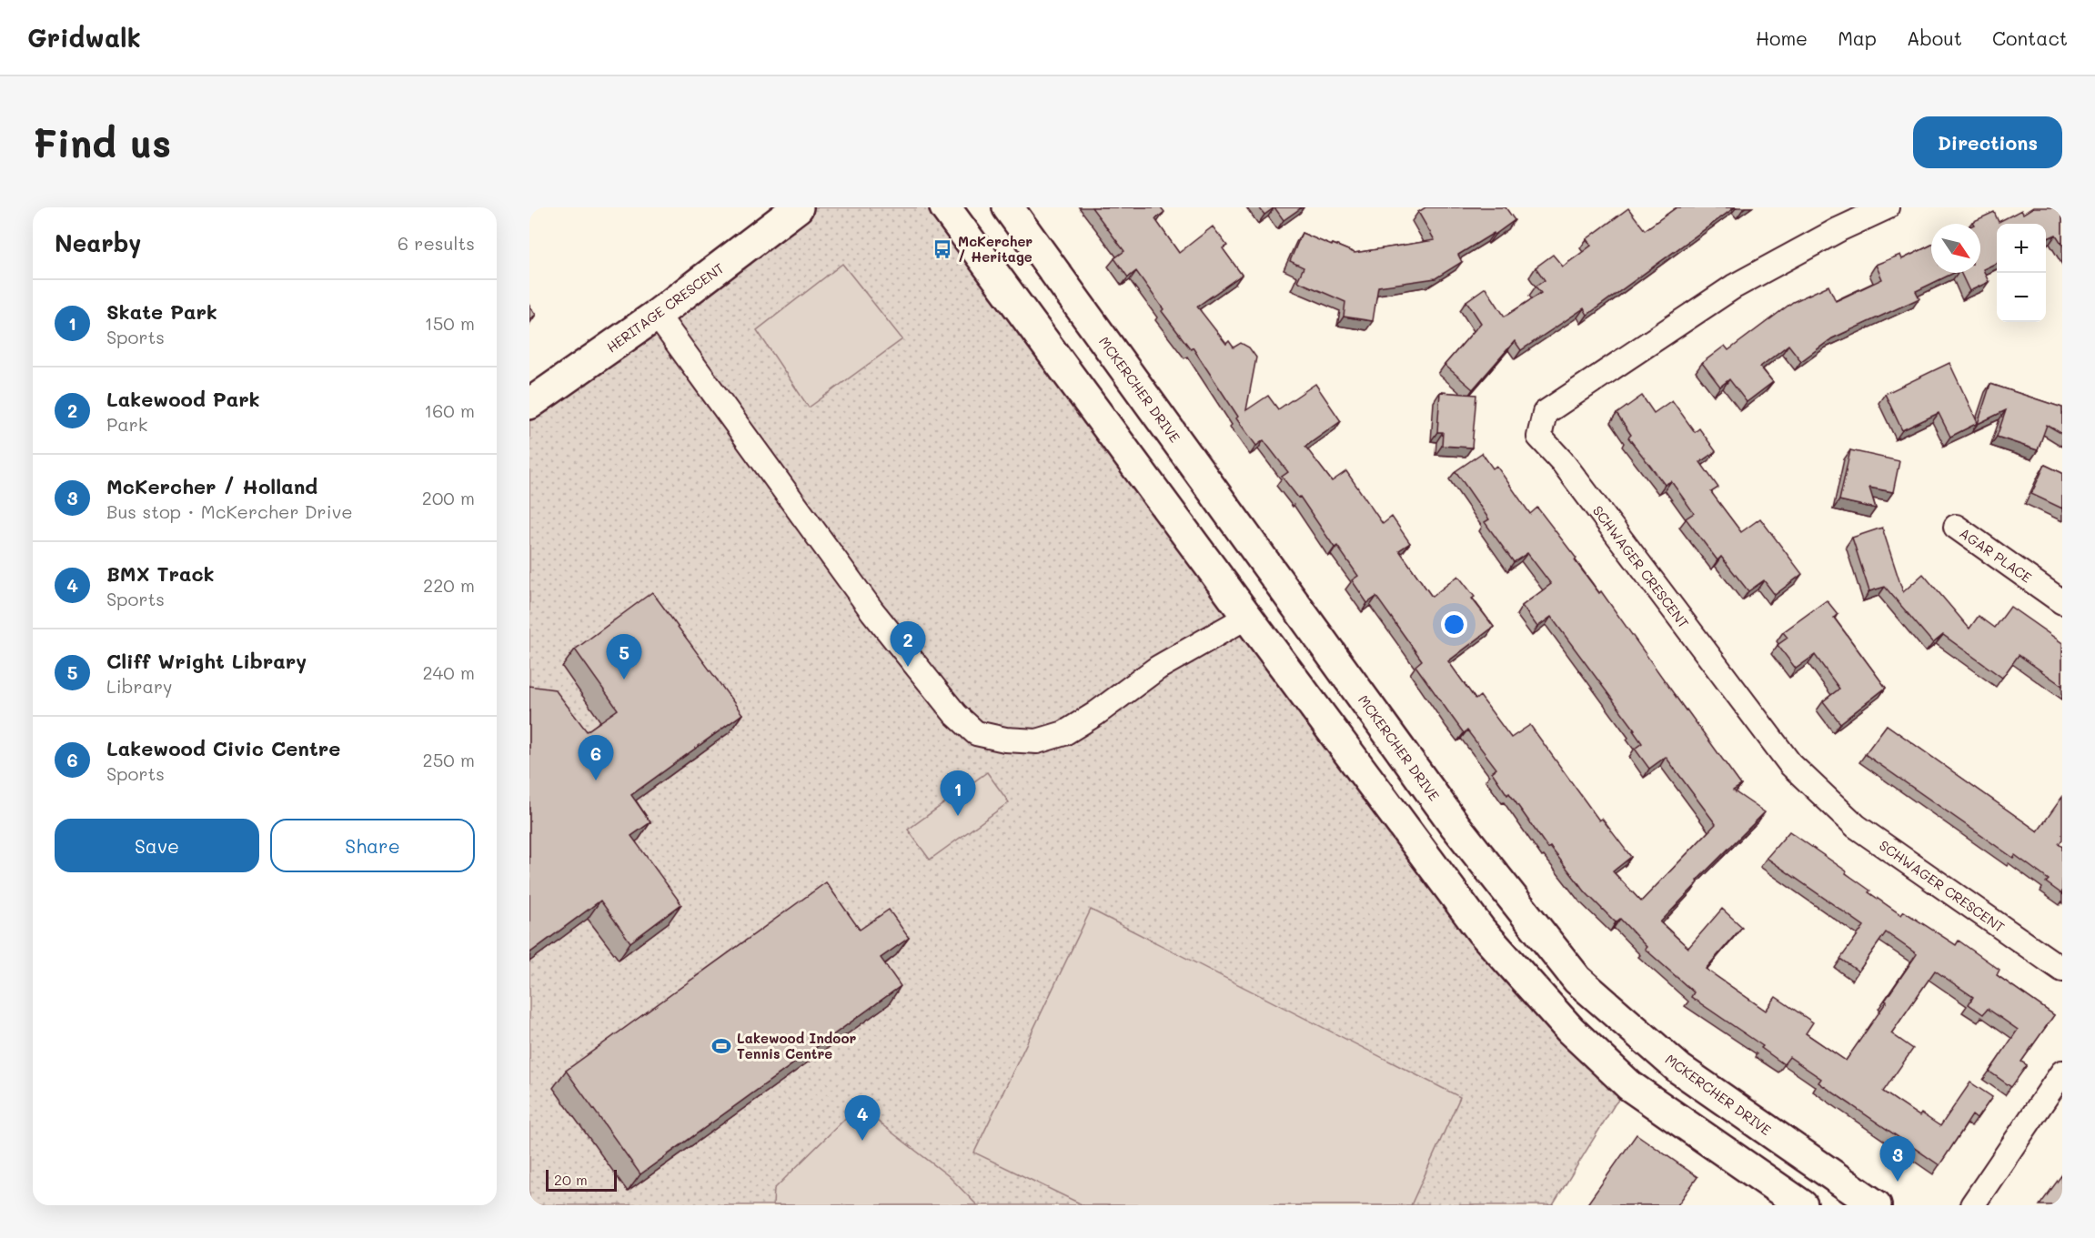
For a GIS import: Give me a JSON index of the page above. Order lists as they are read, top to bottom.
{
  "streets": {
    "main road": ["HERITAGE CRESCENT", "MCKERCHER DRIVE"],
    "street": ["AGAR PLACE", "SCHWAGER CRESCENT"]
  },
  "places": {
    "bus stop": ["McKercher / Heritage"],
    "sports": ["Lakewood Indoor Tennis Centre"]
  },
  "scale_bar": "20 m",
  "north": "bottom right",
  "page": {
    "header": "Gridwalk",
    "nav": [
      "Home",
      "Map",
      "About",
      "Contact"
    ],
    "buttons": [
      "Directions",
      ["Save", "Share"]
    ],
    "title": "Find us",
    "heading": ["Nearby", "6 results"],
    "map_buttons": ["+", "−"],
    "list": [
      {
        "mark": "1",
        "name": "Skate Park",
        "note": "Sports",
        "value": "150 m"
      },
      {
        "mark": "2",
        "name": "Lakewood Park",
        "note": "Park",
        "value": "160 m"
      },
      {
        "mark": "3",
        "name": "McKercher / Holland",
        "note": "Bus stop · McKercher Drive",
        "value": "200 m"
      },
      {
        "mark": "4",
        "name": "BMX Track",
        "note": "Sports",
        "value": "220 m"
      },
      {
        "mark": "5",
        "name": "Cliff Wright Library",
        "note": "Library",
        "value": "240 m"
      },
      {
        "mark": "6",
        "name": "Lakewood Civic Centre",
        "note": "Sports",
        "value": "250 m"
      }
    ],
    "pins": [
      "2",
      "5",
      "6",
      "1",
      "4",
      "3"
    ],
    "scale": "20 m"
  }
}
